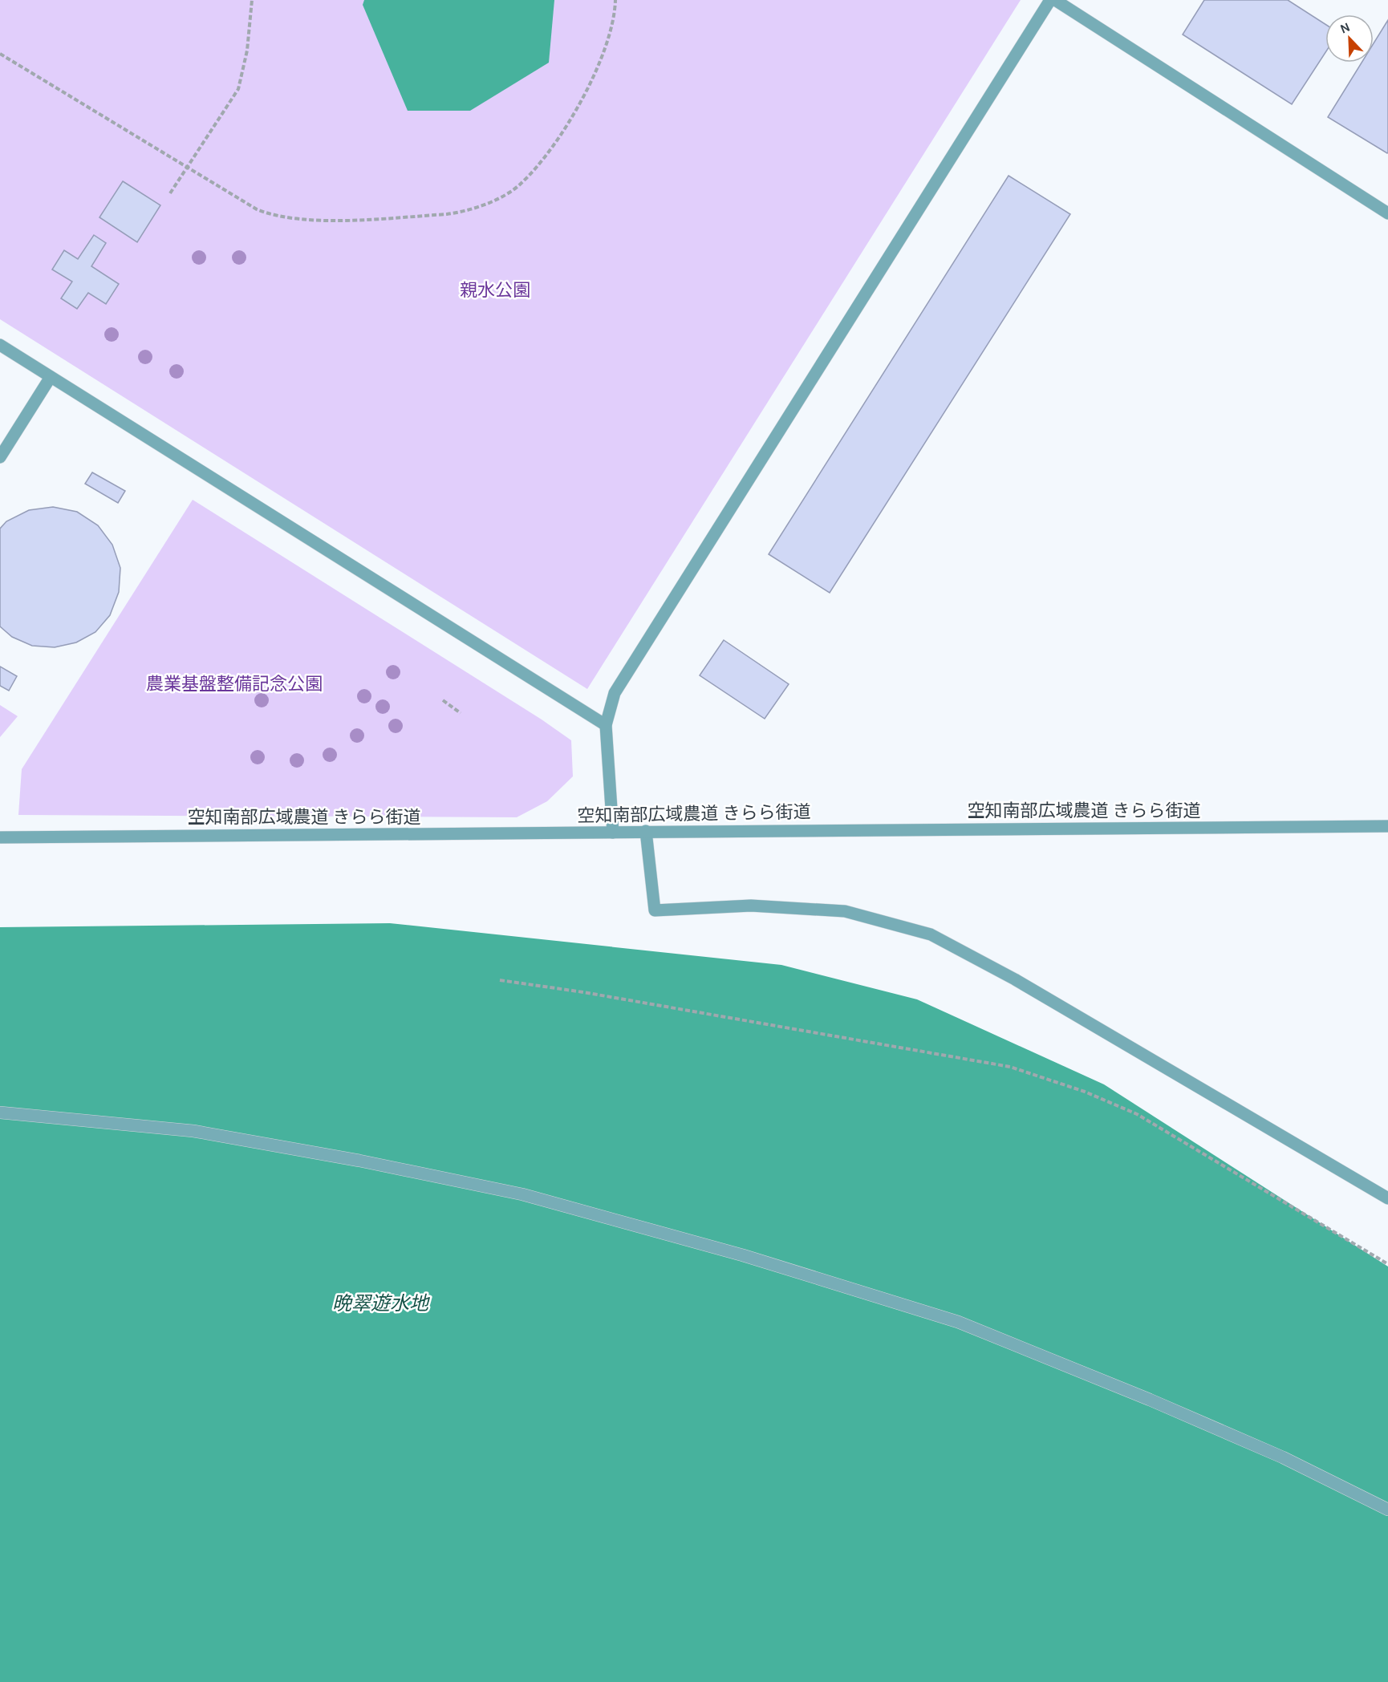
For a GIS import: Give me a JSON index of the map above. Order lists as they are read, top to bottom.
{
  "streets": {
    "street": ["空知南部広域農道 きらら街道"]
  },
  "water": ["晩翠遊水地"],
  "parks": ["親水公園", "農業基盤整備記念公園"],
  "north": "top left"
}
